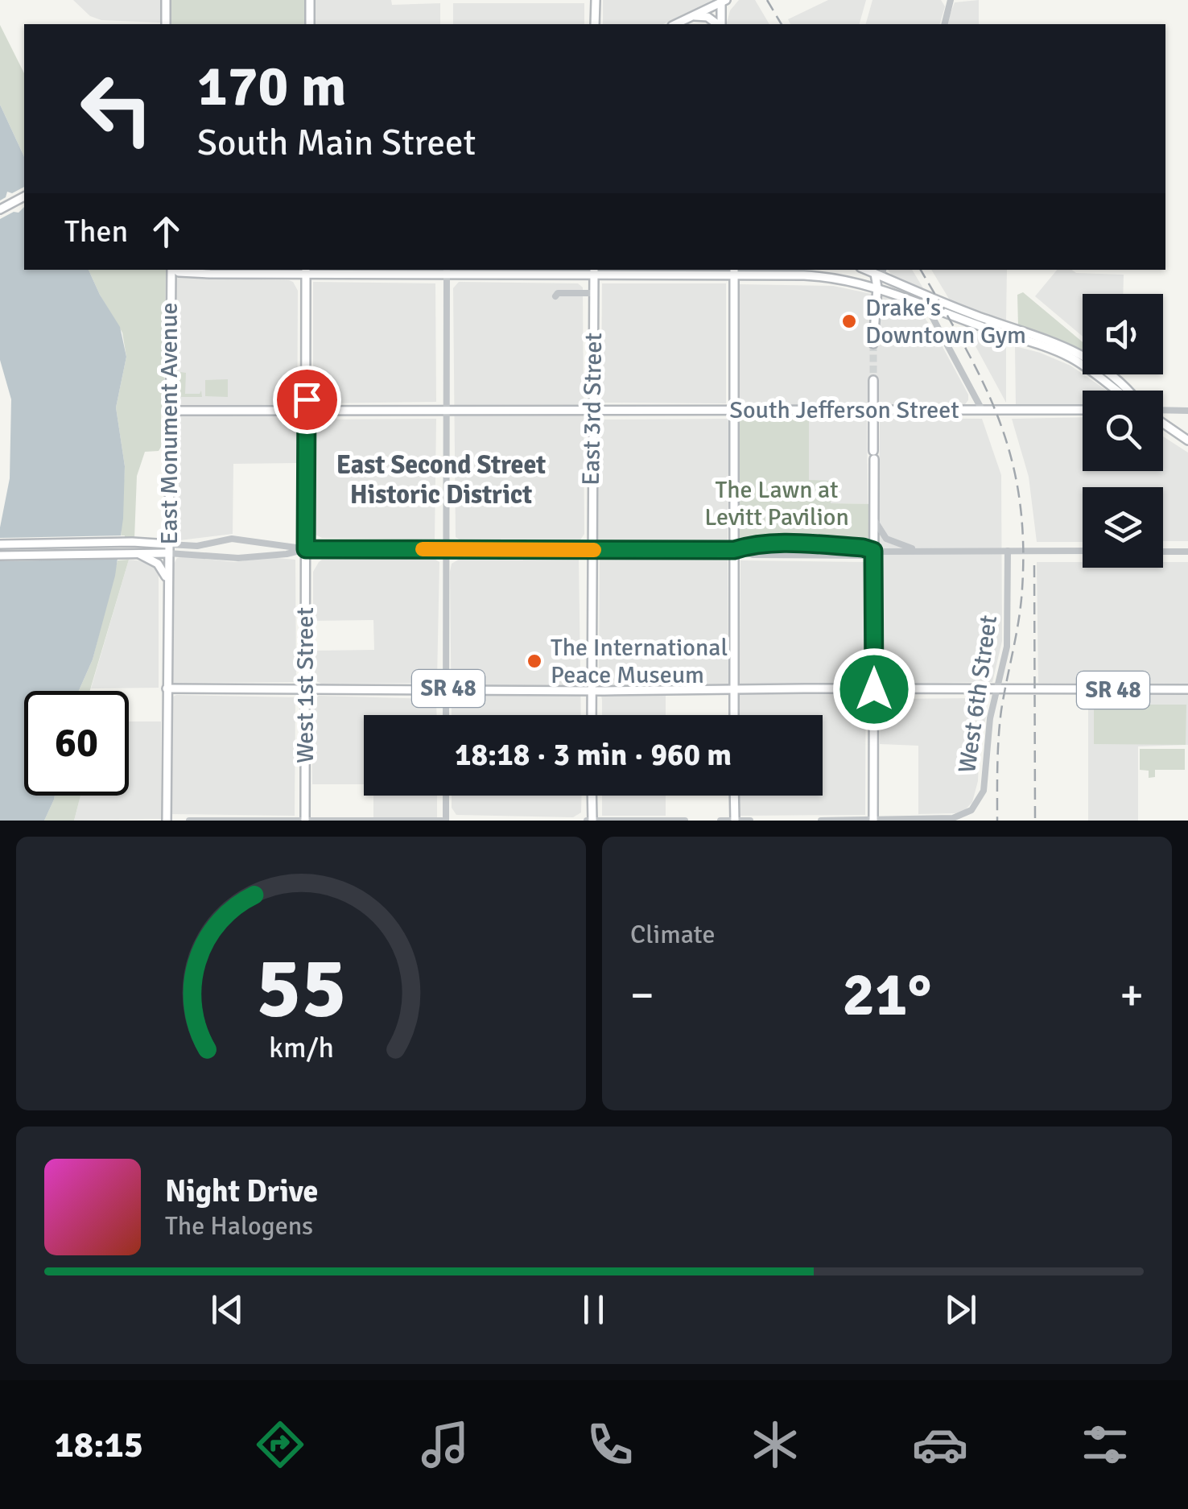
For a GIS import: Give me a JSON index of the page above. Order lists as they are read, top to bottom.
{
  "streets": {
    "main road": [
      "East 3rd Street",
      "South Jefferson Street",
      "East Monument Avenue",
      "West 1st Street",
      "SR 48"
    ],
    "street": ["West 6th Street"]
  },
  "crossings": [
    ["East 3rd Street", "South Jefferson Street"],
    ["East 3rd Street", "SR 48"],
    ["South Jefferson Street", "East Monument Avenue"],
    ["South Jefferson Street", "West 1st Street"],
    ["East Monument Avenue", "SR 48"],
    ["West 1st Street", "SR 48"],
    ["SR 48", "West 6th Street"]
  ],
  "districts": ["East Second Street Historic District"],
  "parks": ["The Lawn at Levitt Pavilion"],
  "places": ["Drake's Downtown Gym", "The International Peace Museum"],
  "page": {
    "turn": ["170 m", "South Main Street"],
    "then": "Then",
    "limit": "60",
    "trip": "18:18 · 3 min · 960 m",
    "tile": "Climate",
    "heat": ["−", "21°", "+"],
    "song": ["Night Drive", "The Halogens"],
    "tabs": "18:15",
    "gauge": ["55", "km/h"]
  }
}
